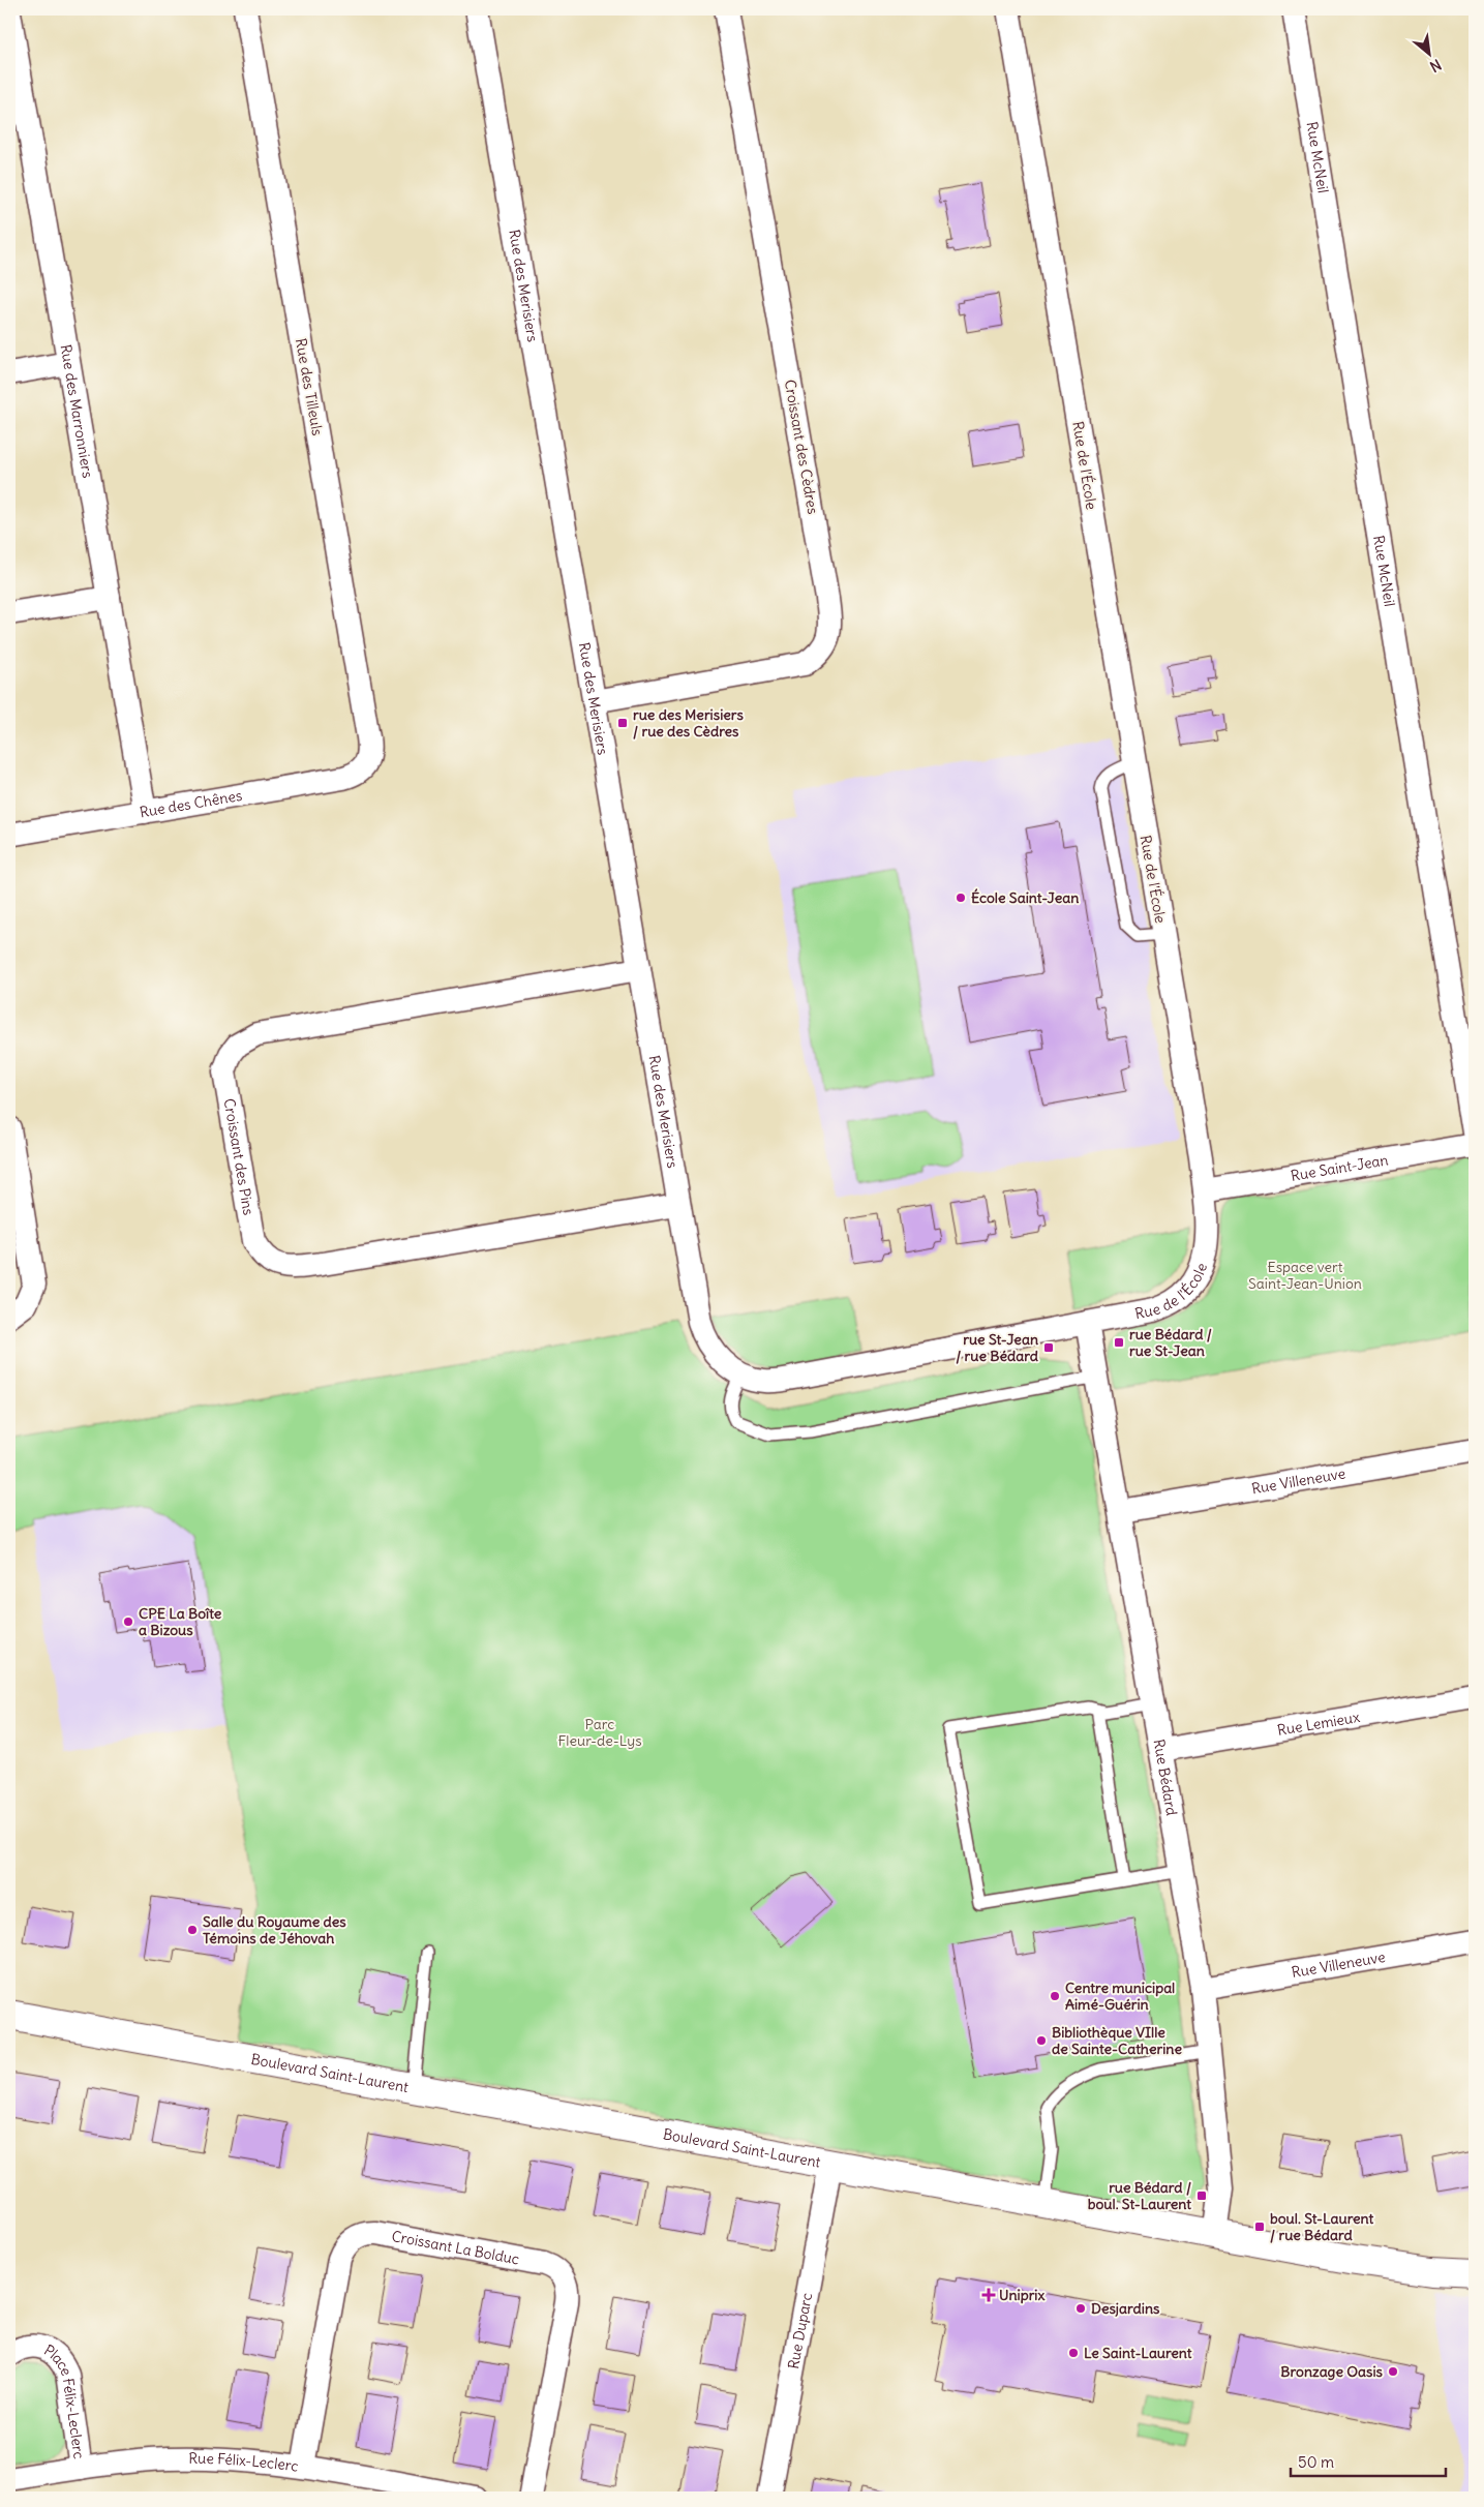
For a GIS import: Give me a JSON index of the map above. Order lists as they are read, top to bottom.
{
  "streets": {
    "street": [
      "Rue McNeil",
      "Rue des Merisiers",
      "Rue des Tilleuls",
      "Rue des Marronniers",
      "Croissant des Cèdres",
      "Rue de l'École",
      "Rue des Chênes",
      "Croissant des Pins",
      "Rue Saint-Jean",
      "Rue Villeneuve",
      "Rue Lemieux",
      "Rue Bédard",
      "Boulevard Saint-Laurent",
      "Croissant La Bolduc",
      "Rue Duparc",
      "Place Félix-Leclerc",
      "Rue Félix-Leclerc"
    ]
  },
  "crossings": [
    ["Rue des Merisiers", "Croissant des Cèdres"],
    ["Rue des Merisiers", "Rue de l'École"],
    ["Rue des Merisiers", "Croissant des Pins"],
    ["Rue des Tilleuls", "Rue des Chênes"],
    ["Rue des Marronniers", "Rue des Chênes"],
    ["Rue de l'École", "Rue Saint-Jean"],
    ["Rue de l'École", "Rue Bédard"],
    ["Rue Villeneuve", "Rue Bédard"],
    ["Rue Lemieux", "Rue Bédard"],
    ["Rue Bédard", "Boulevard Saint-Laurent"],
    ["Boulevard Saint-Laurent", "Rue Duparc"],
    ["Croissant La Bolduc", "Rue Félix-Leclerc"],
    ["Place Félix-Leclerc", "Rue Félix-Leclerc"]
  ],
  "parks": ["Espace vert Saint-Jean-Union", "Parc Fleur-de-Lys"],
  "places": {
    "transit": [
      "rue des Merisiers / rue des Cèdres",
      "rue Bédard / rue St-Jean",
      "rue St-Jean / rue Bédard",
      "rue Bédard / boul. St-Laurent",
      "boul. St-Laurent / rue Bédard"
    ],
    "other": [
      "École Saint-Jean",
      "CPE La Boîte a Bizous",
      "Salle du Royaume des Témoins de Jéhovah",
      "Centre municipal Aimé-Guérin",
      "Bibliothèque VIlle de Sainte-Catherine",
      "Desjardins",
      "Le Saint-Laurent",
      "Bronzage Oasis"
    ],
    "health": ["Uniprix"]
  },
  "scale_bar": "50 m",
  "north": "bottom right"
}
